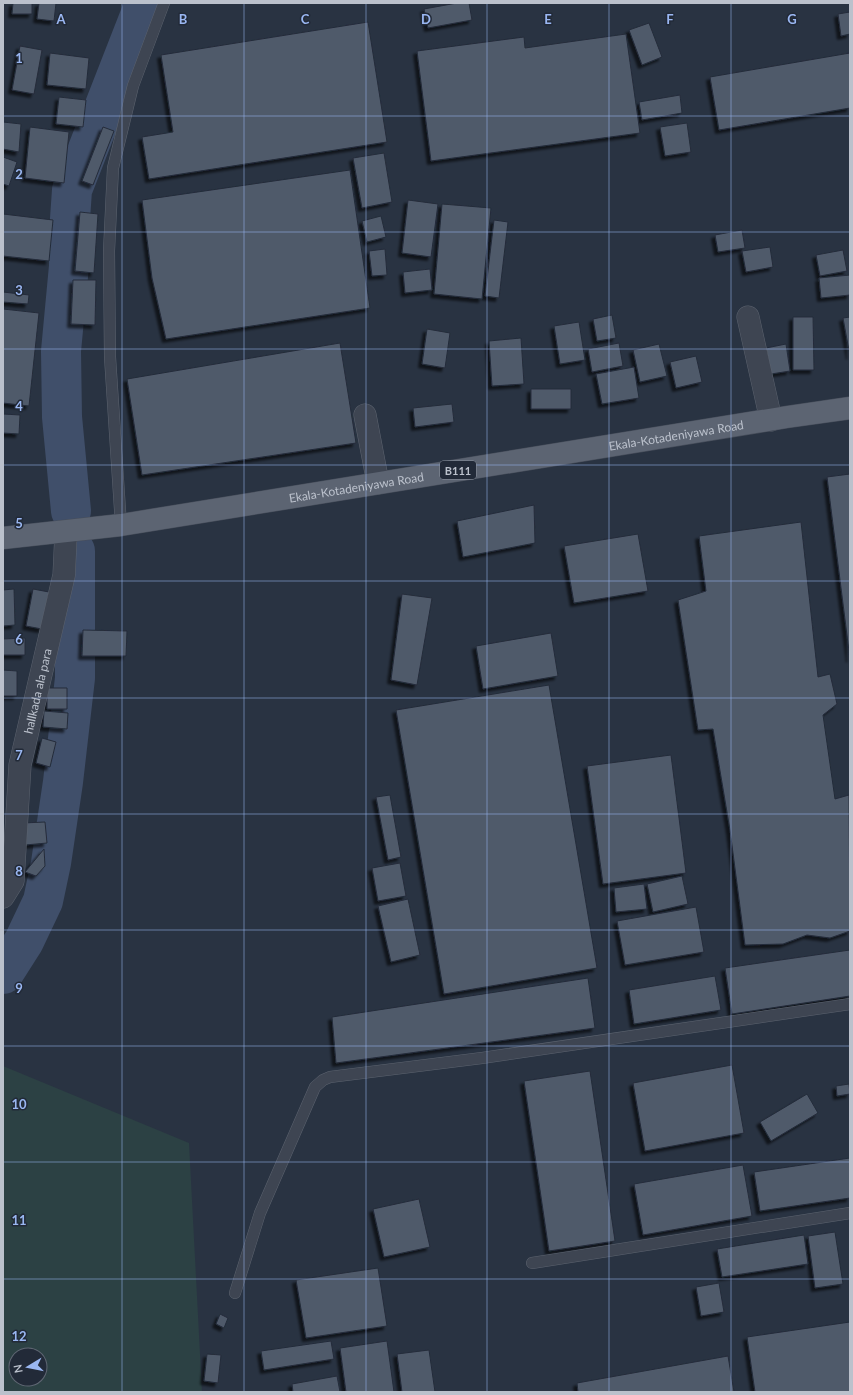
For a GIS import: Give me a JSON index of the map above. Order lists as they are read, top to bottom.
{
  "streets": {
    "main road": ["Ekala-Kotadeniyawa Road", "B111"],
    "street": ["hallkada ala para"]
  },
  "crossings": [
    ["Ekala-Kotadeniyawa Road", "hallkada ala para"]
  ],
  "north": "left",
  "grid": {
    "columns": [
      "A",
      "B",
      "C",
      "D",
      "E",
      "F",
      "G"
    ],
    "rows": [
      "1",
      "2",
      "3",
      "4",
      "5",
      "6",
      "7",
      "8",
      "9",
      "10",
      "11",
      "12"
    ]
  }
}
